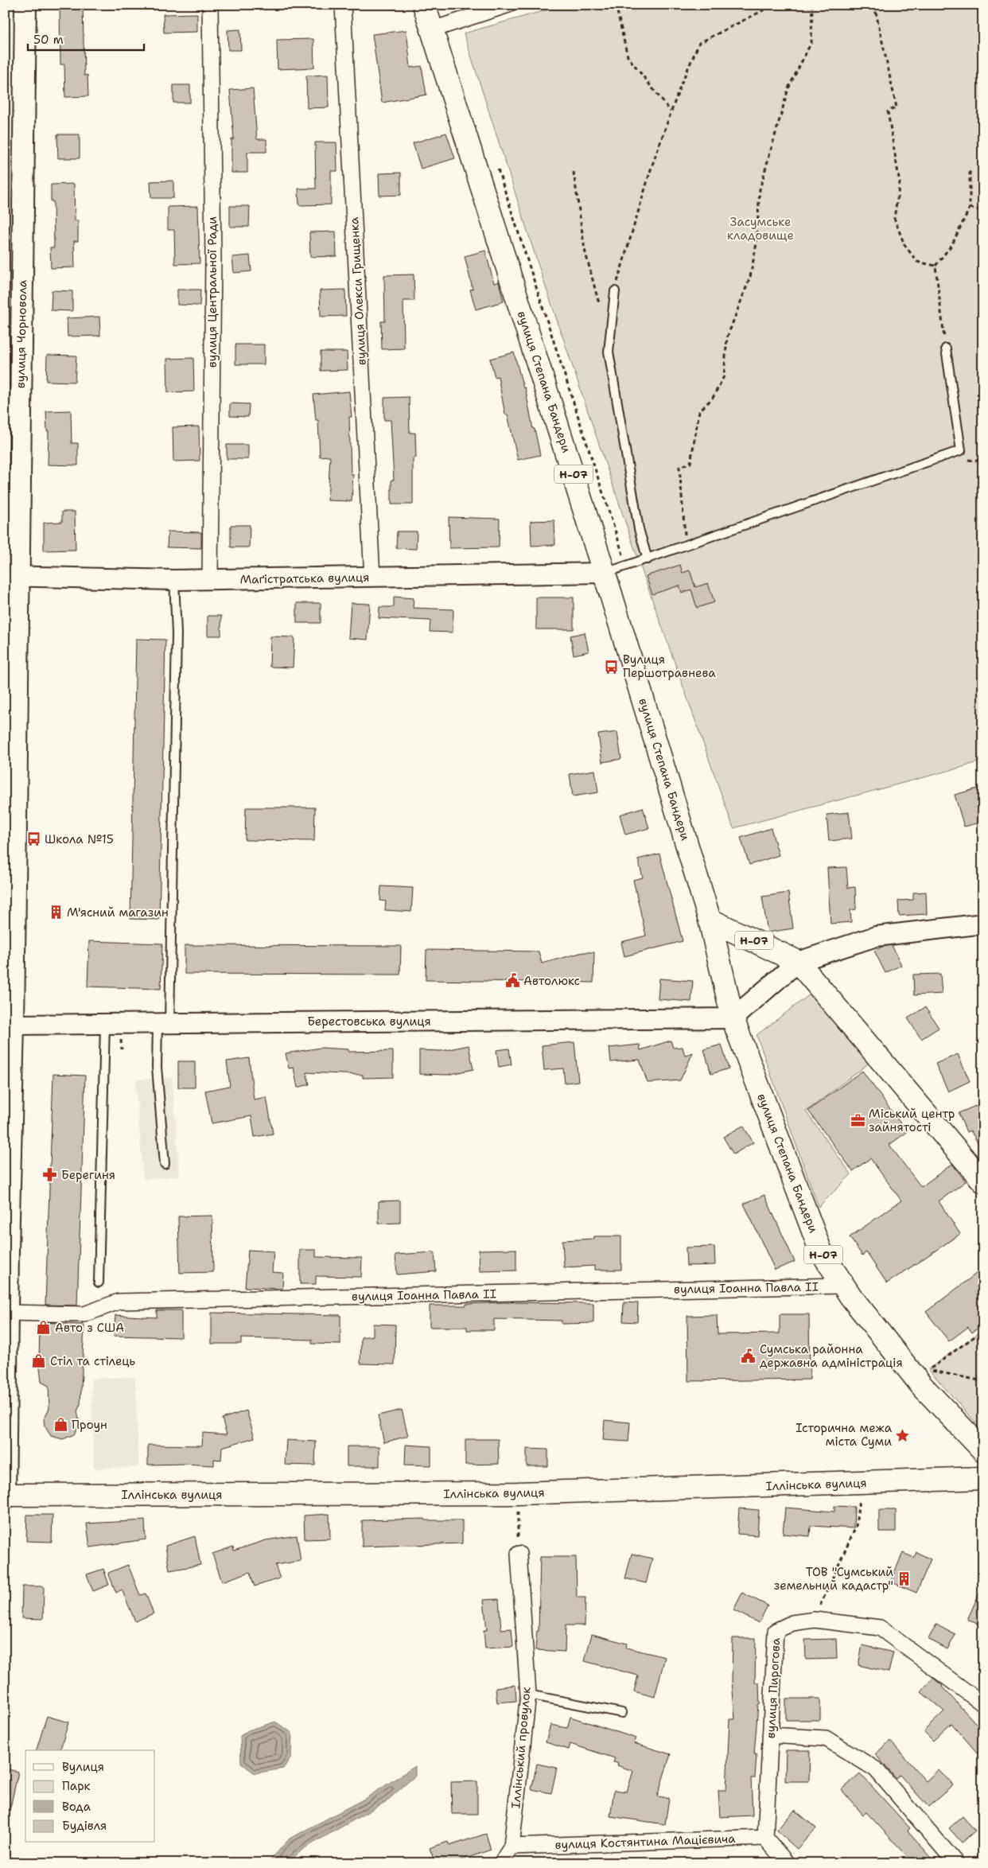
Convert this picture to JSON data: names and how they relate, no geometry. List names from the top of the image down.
{
  "streets": {
    "main road": [
      "вулиця Чорновола",
      "вулиця Степана Бандери",
      "Н-07",
      "Іллінська вулиця"
    ],
    "street": [
      "вулиця Олекси Грищенка",
      "вулиця Центральної Ради",
      "Маґістратська вулиця",
      "Берестовська вулиця",
      "вулиця Іоанна Павла II",
      "вулиця Пирогова",
      "Іллінський провулок",
      "вулиця Костянтина Мацієвича"
    ]
  },
  "crossings": [
    ["вулиця Олекси Грищенка", "Маґістратська вулиця"],
    ["вулиця Центральної Ради", "Маґістратська вулиця"],
    ["вулиця Чорновола", "Маґістратська вулиця"],
    ["вулиця Чорновола", "Берестовська вулиця"],
    ["вулиця Чорновола", "вулиця Іоанна Павла II"],
    ["вулиця Чорновола", "Іллінська вулиця"],
    ["вулиця Степана Бандери", "Н-07"],
    ["вулиця Степана Бандери", "Маґістратська вулиця"],
    ["вулиця Степана Бандери", "Берестовська вулиця"],
    ["вулиця Степана Бандери", "вулиця Іоанна Павла II"],
    ["вулиця Пирогова", "вулиця Костянтина Мацієвича"],
    ["Іллінський провулок", "вулиця Костянтина Мацієвича"]
  ],
  "parks": ["Засумське кладовище"],
  "places": {
    "bus stop": ["Вулиця Першотравнева", "Школа №15"],
    "building": ["М'ясний магазин", "ТОВ \"Сумський земельний кадастр\""],
    "public building": ["Автолюкс", "Сумська районна державна адміністрація"],
    "office": ["Міський центр зайнятості"],
    "pharmacy": ["Берегиня"],
    "shop": ["Авто з США", "Стіл та стілець", "Проун"],
    "place": ["Історична межа міста Суми"]
  },
  "legend": [
    "Вулиця",
    "Парк",
    "Вода",
    "Будівля"
  ],
  "scale_bar": "50 m"
}
